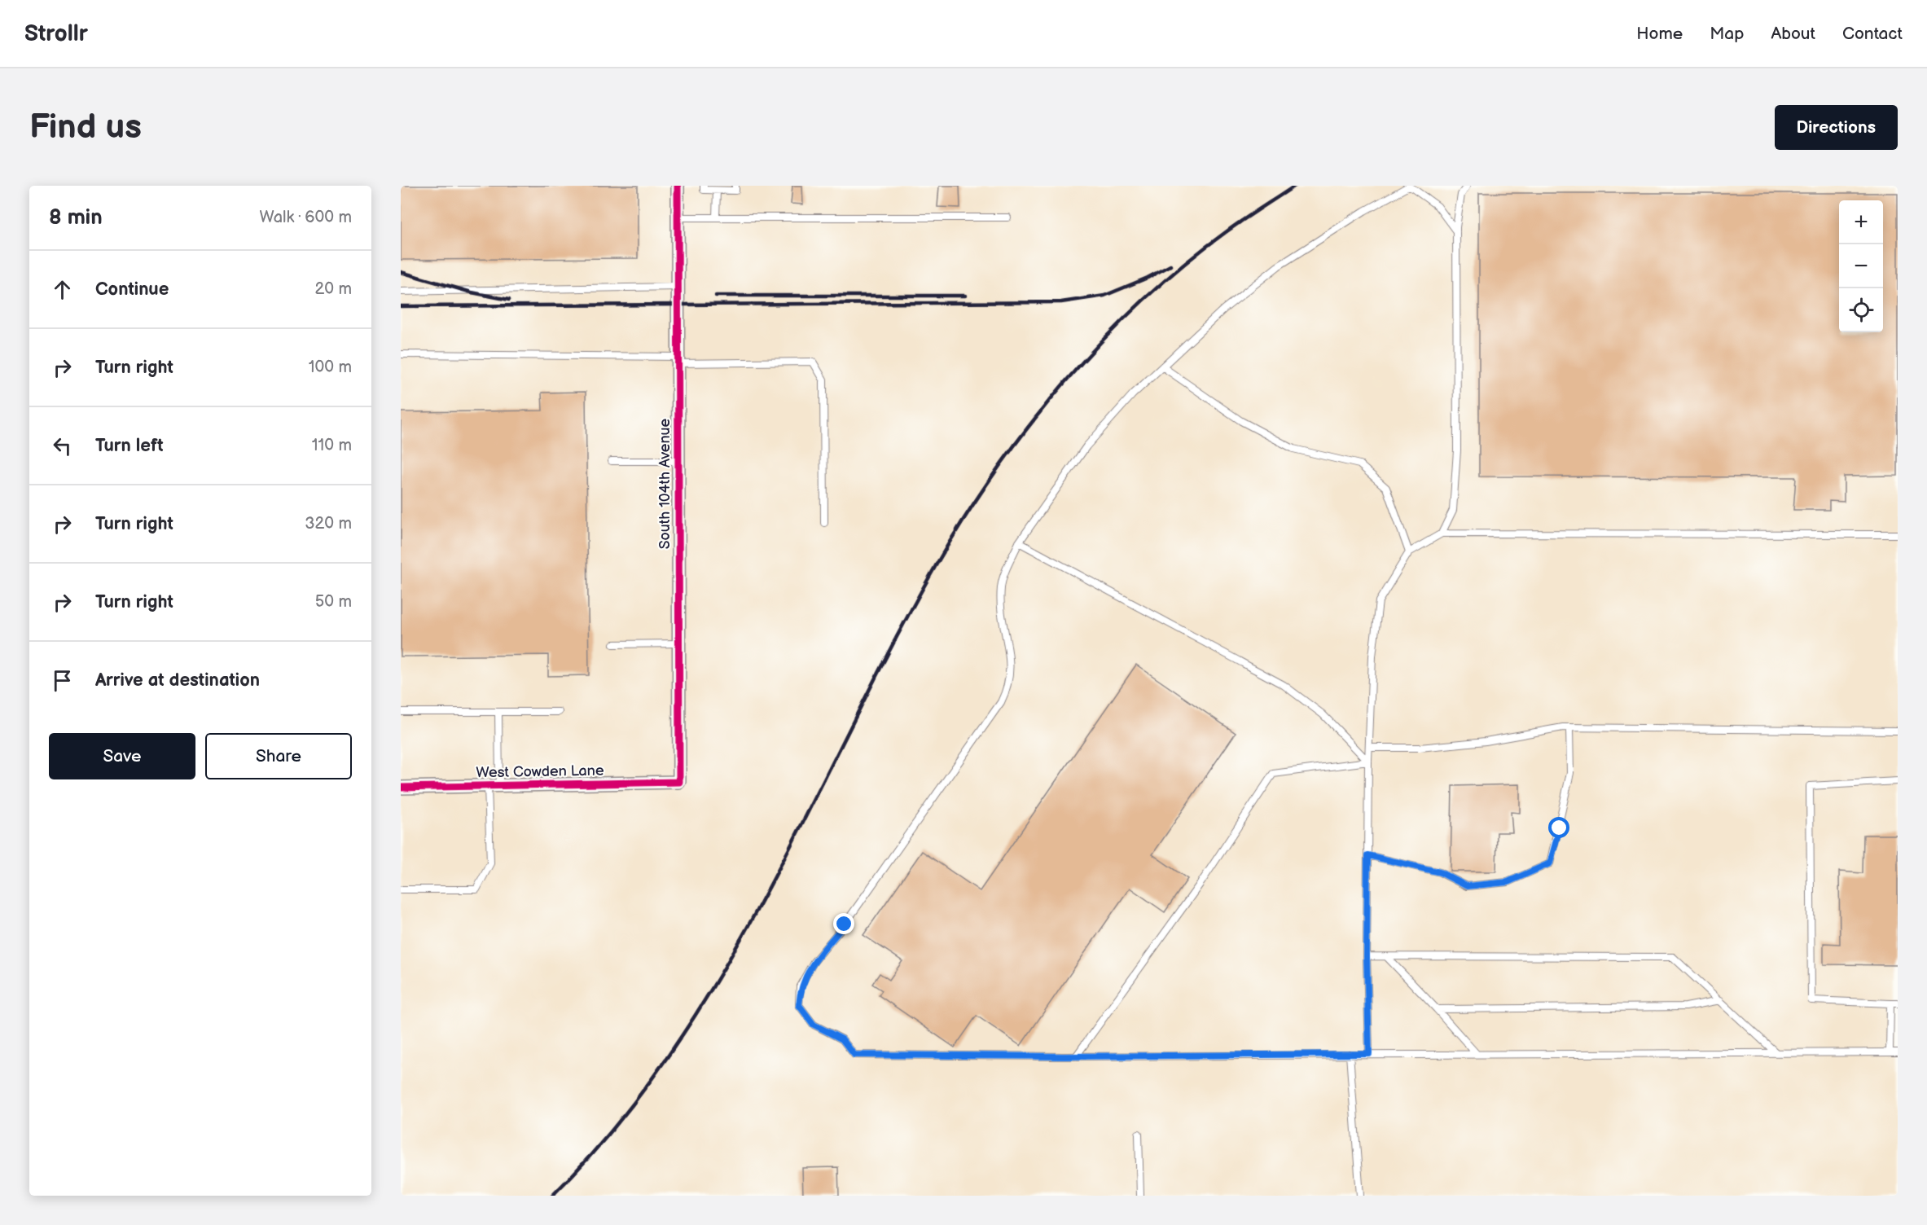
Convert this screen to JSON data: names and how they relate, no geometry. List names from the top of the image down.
{
  "streets": {
    "street": ["South 104th Avenue", "West Cowden Lane"]
  },
  "crossings": [
    ["South 104th Avenue", "West Cowden Lane"]
  ],
  "page": {
    "header": "Strollr",
    "nav": [
      "Home",
      "Map",
      "About",
      "Contact"
    ],
    "buttons": [
      "Directions",
      ["Save", "Share"]
    ],
    "title": "Find us",
    "heading": ["8 min", "Walk · 600 m"],
    "map_buttons": ["+", "−"],
    "list": [
      ["Continue", "20 m"],
      ["Turn right", "100 m"],
      ["Turn left", "110 m"],
      ["Turn right", "320 m"],
      ["Turn right", "50 m"],
      "Arrive at destination"
    ]
  }
}
